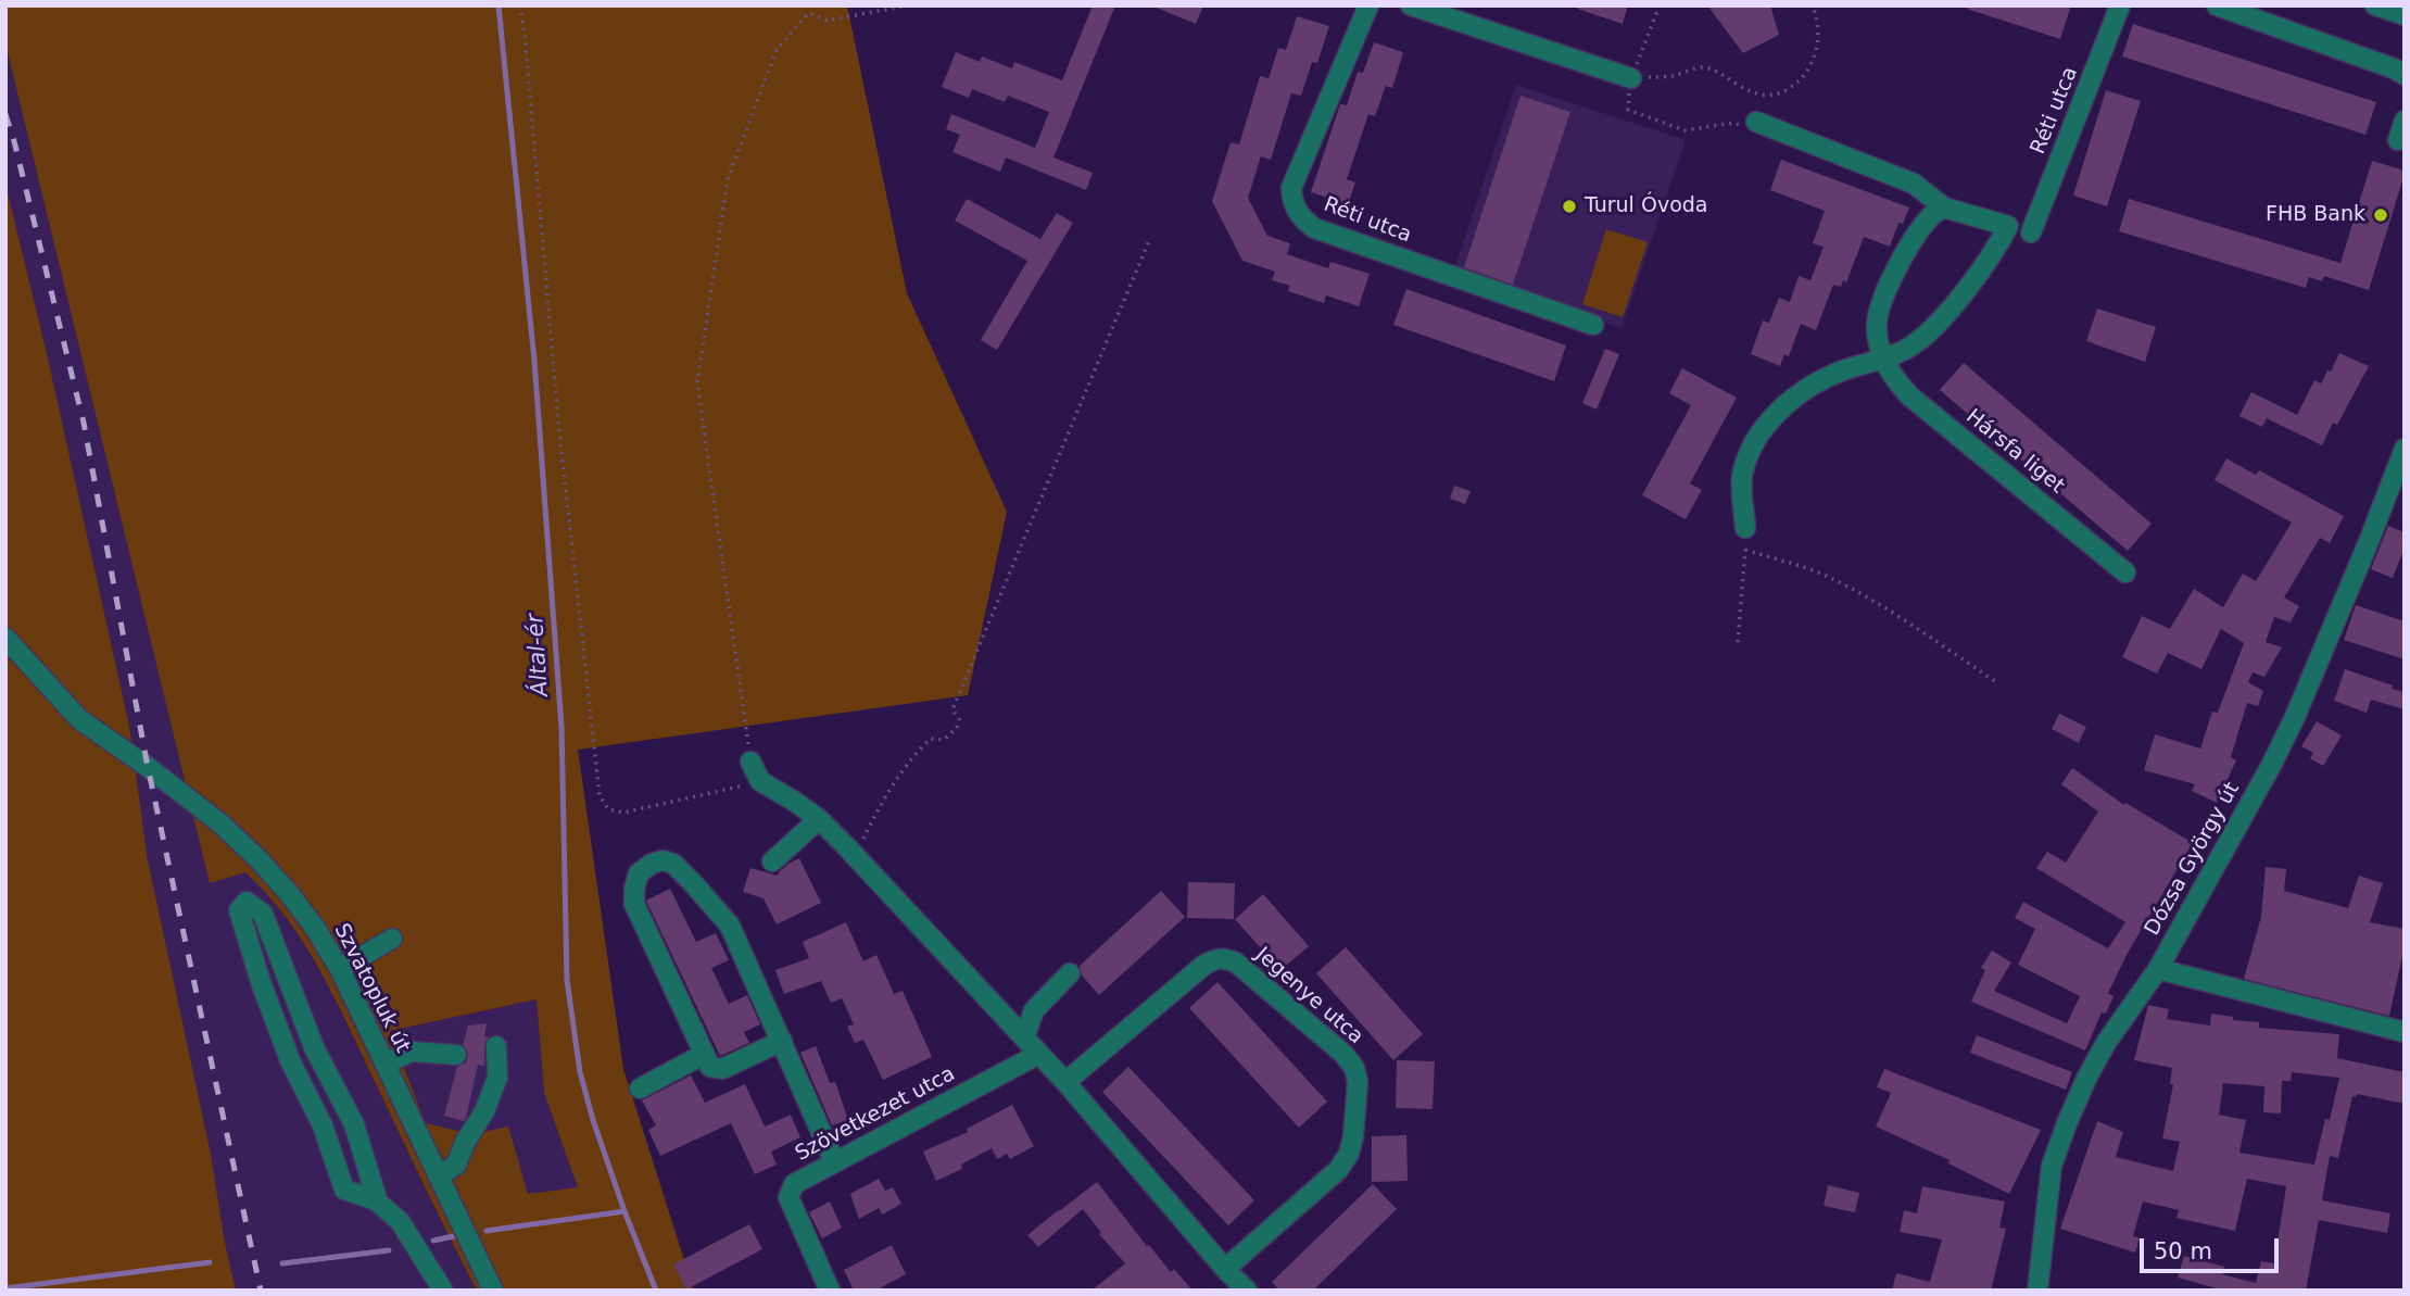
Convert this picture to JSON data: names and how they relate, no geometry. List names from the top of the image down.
{
  "streets": {
    "street": [
      "Réti utca",
      "Hársfa liget",
      "Dózsa György út",
      "Szvatopluk út",
      "Jegenye utca",
      "Szövetkezet utca"
    ]
  },
  "water": ["Által-ér"],
  "places": ["Turul Óvoda", "FHB Bank"],
  "scale_bar": "50 m"
}
